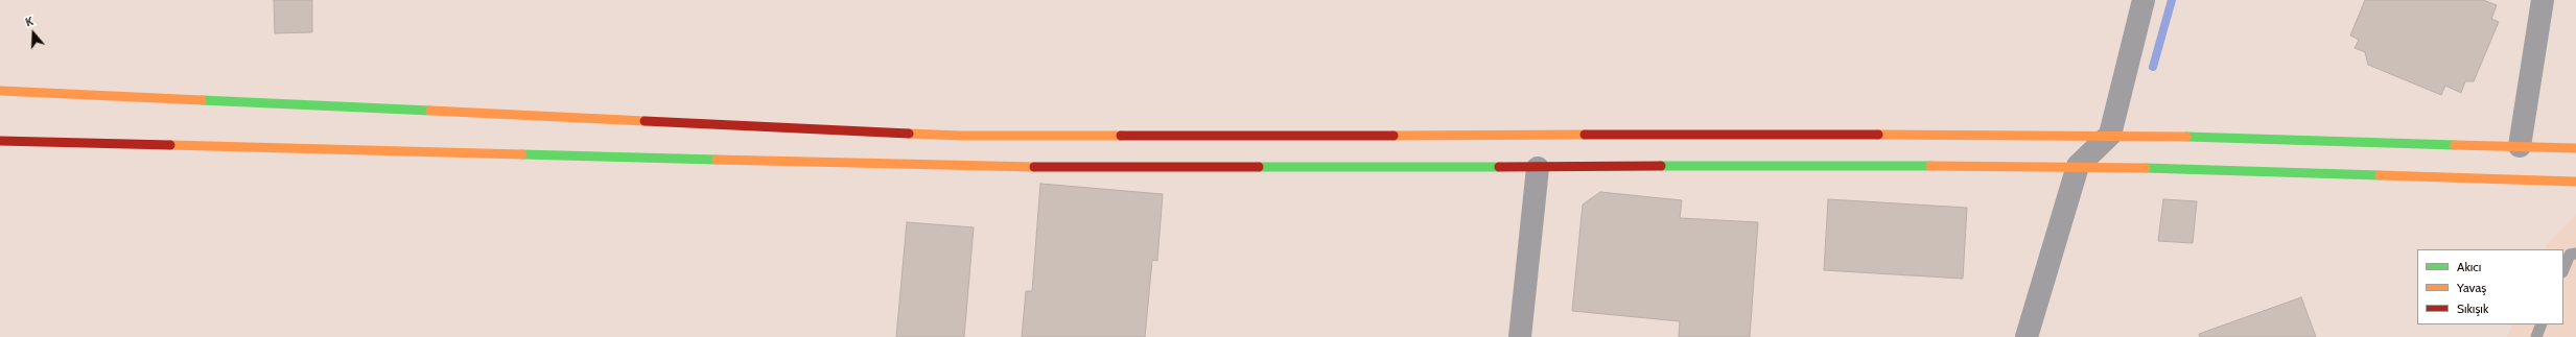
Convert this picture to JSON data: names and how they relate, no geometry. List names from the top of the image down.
{
  "legend": ["Akıcı", "Yavaş", "Sıkışık"],
  "north": "top"
}
